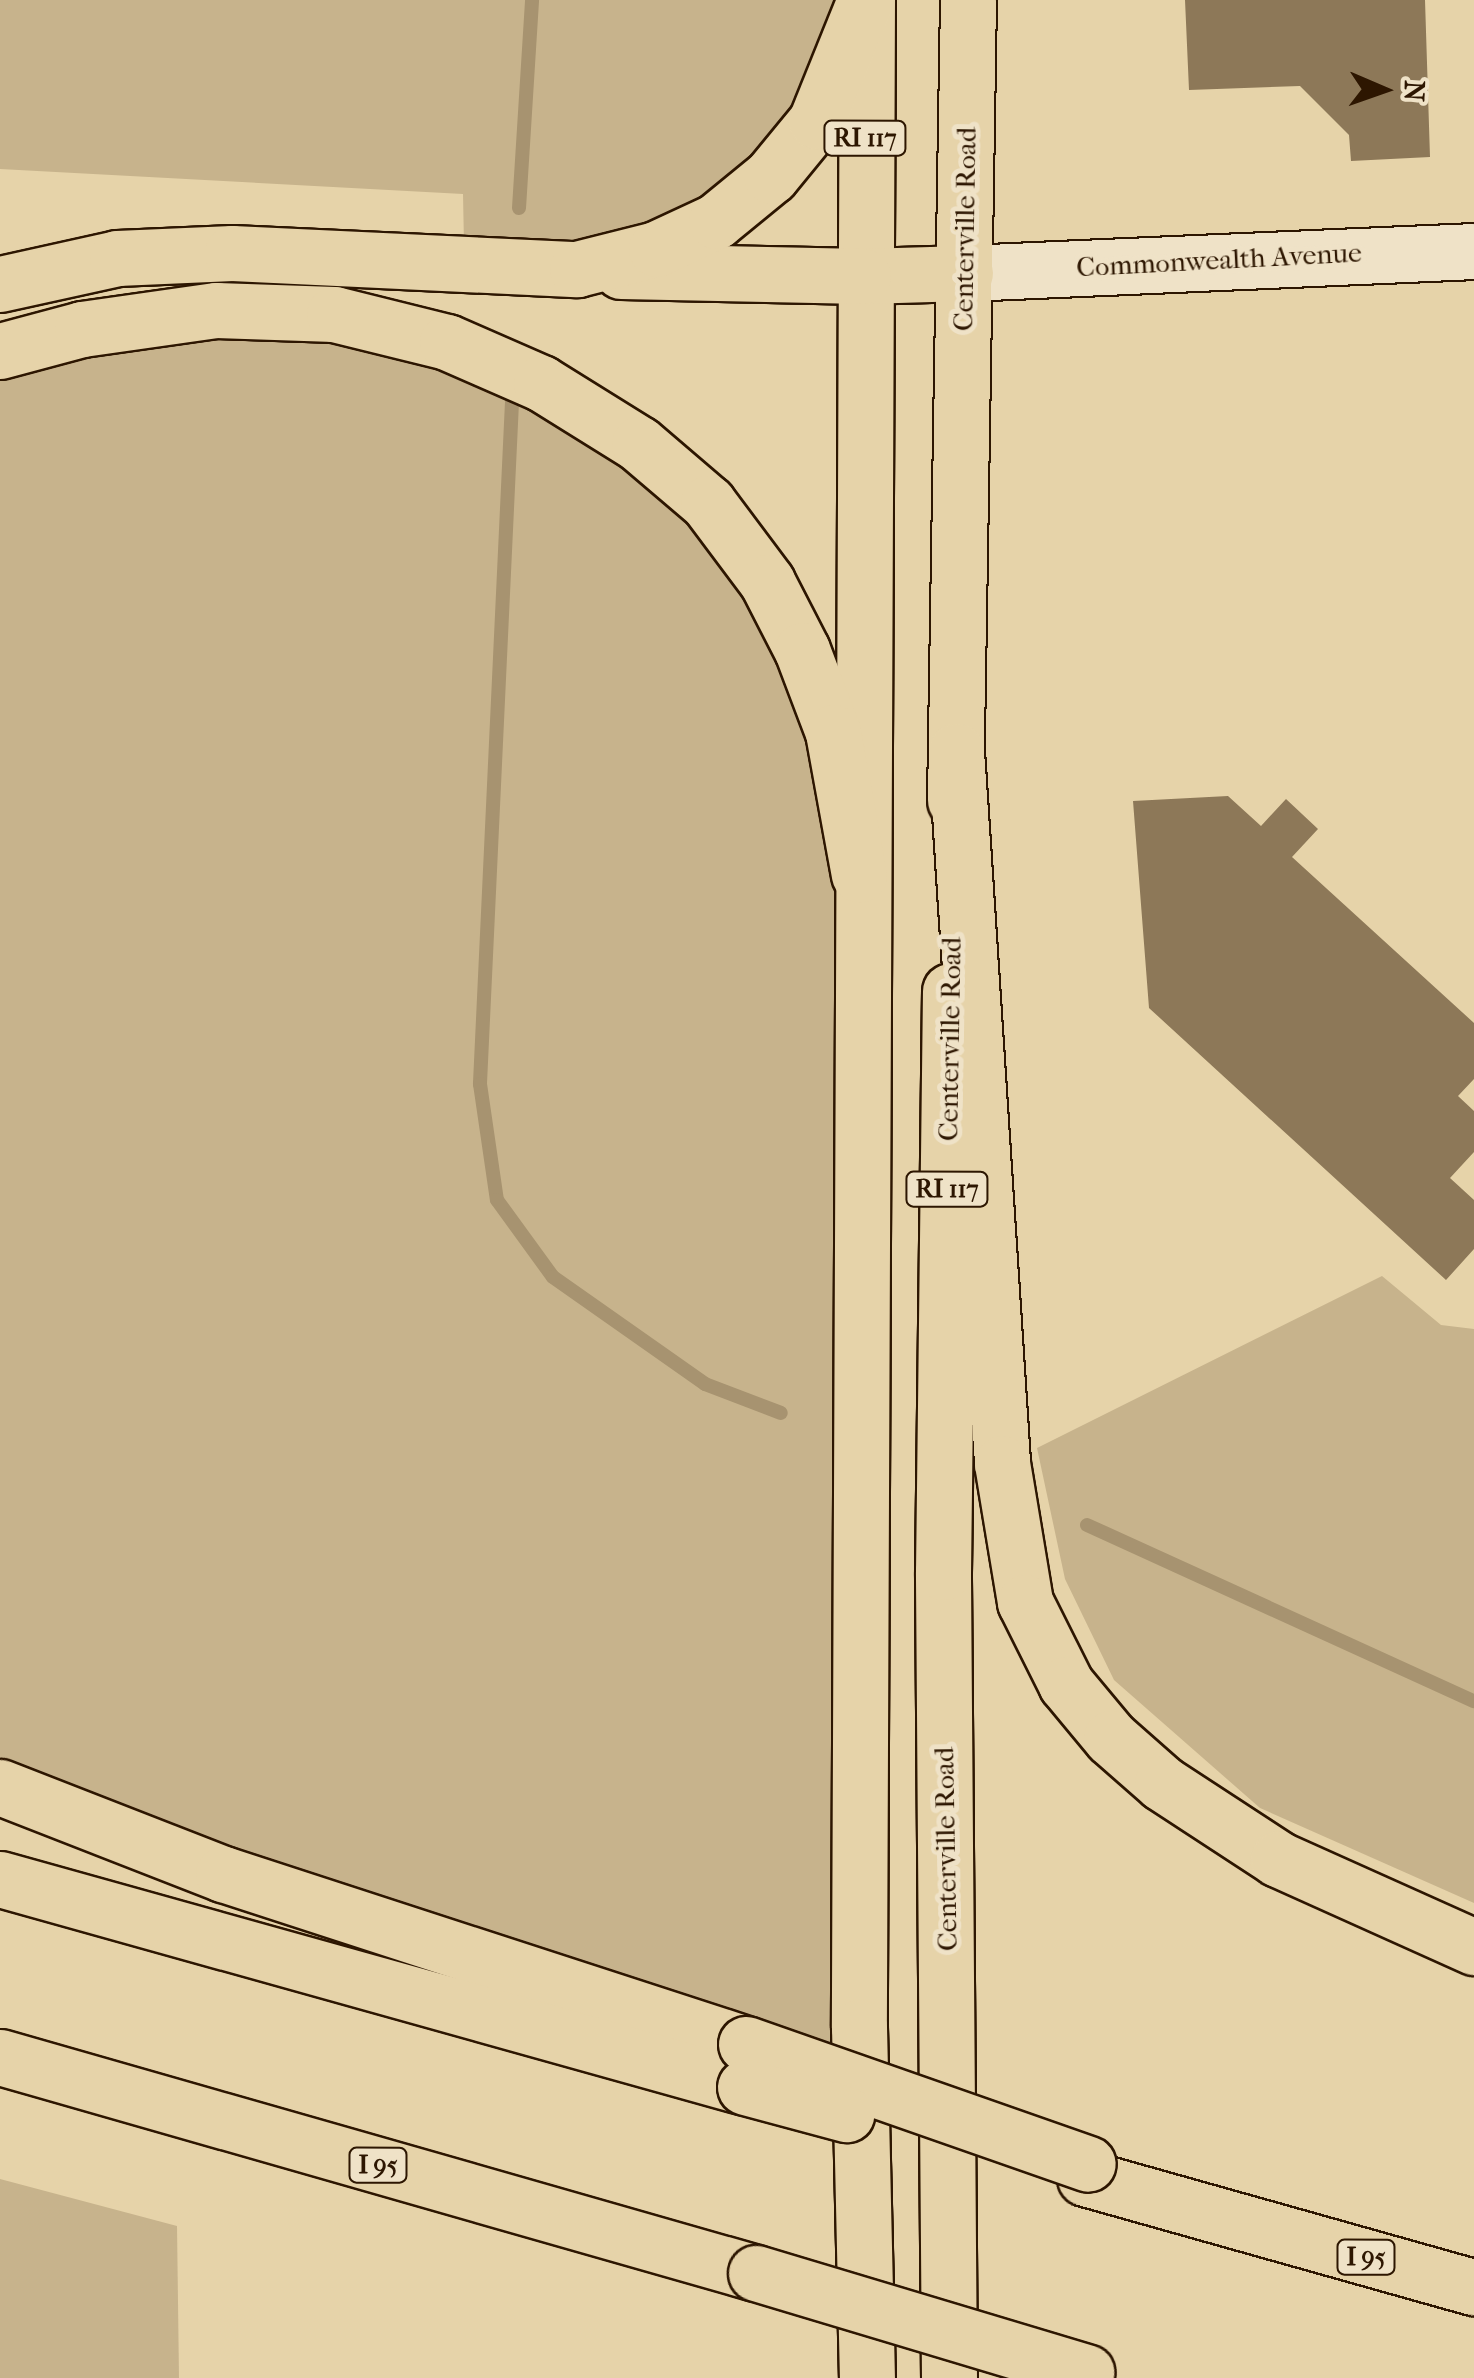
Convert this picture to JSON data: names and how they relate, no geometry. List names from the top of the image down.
{
  "streets": {
    "main road": ["RI 117", "Centerville Road", "I 95"],
    "street": ["Commonwealth Avenue"]
  },
  "crossings": [
    ["Centerville Road", "Commonwealth Avenue"]
  ],
  "north": "right"
}
